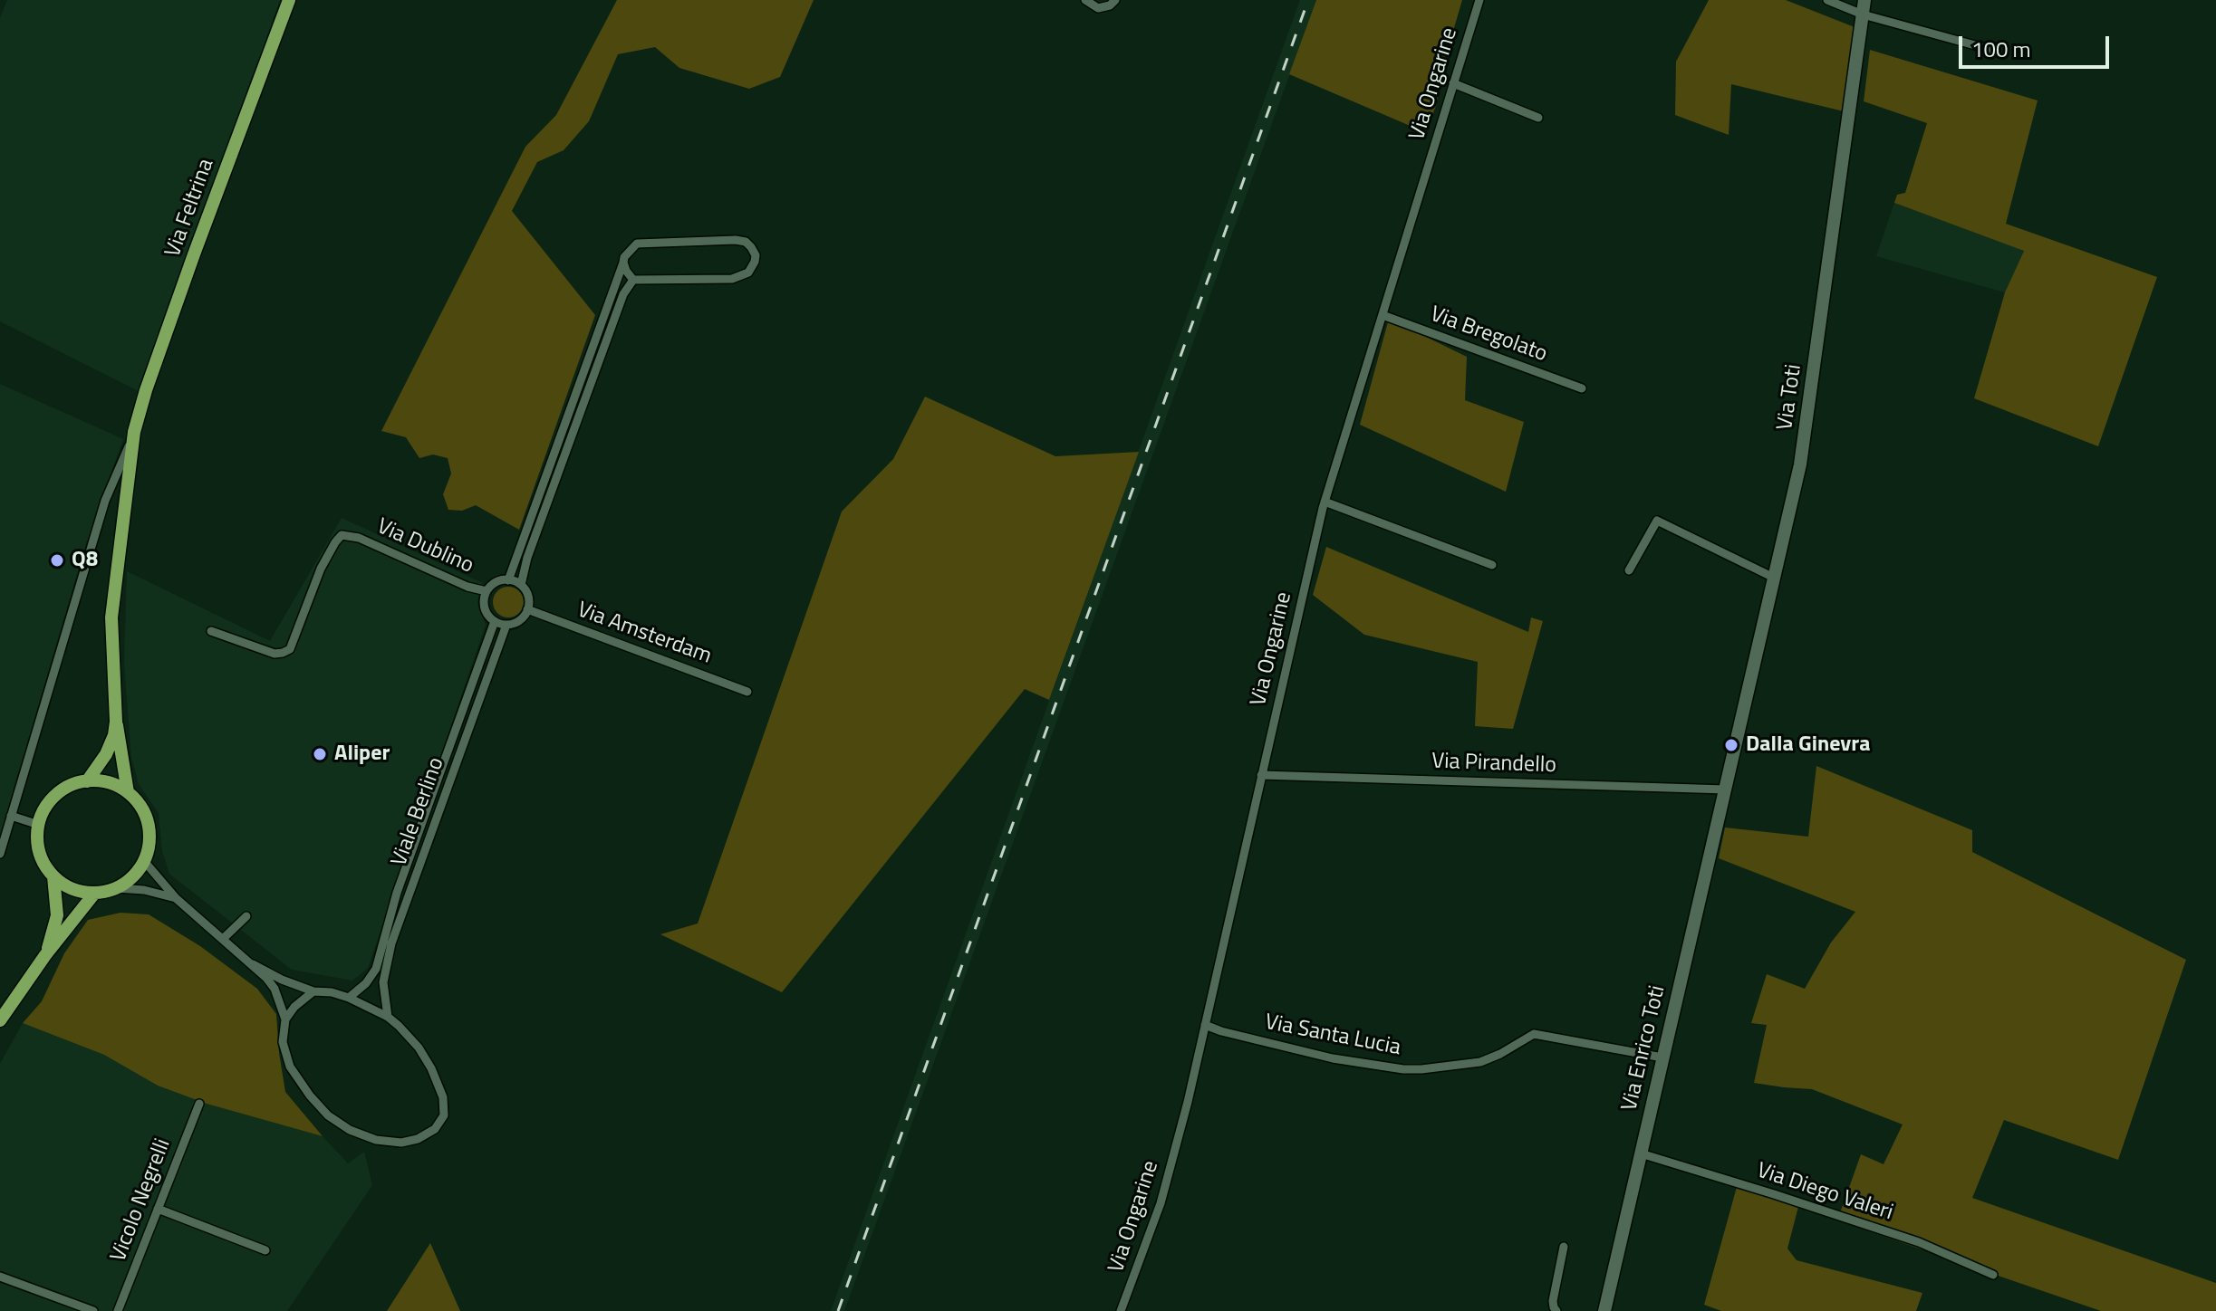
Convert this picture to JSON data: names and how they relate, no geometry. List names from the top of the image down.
{
  "streets": {
    "main road": ["Via Feltrina", "Via Toti", "Via Enrico Toti"],
    "street": [
      "Via Ongarine",
      "Via Bregolato",
      "Via Dublino",
      "Via Amsterdam",
      "Via Pirandello",
      "Viale Berlino",
      "Via Santa Lucia",
      "Via Diego Valeri",
      "Vicolo Negrelli"
    ]
  },
  "crossings": [
    ["Via Ongarine", "Via Bregolato"],
    ["Via Ongarine", "Via Pirandello"],
    ["Via Ongarine", "Via Santa Lucia"],
    ["Via Toti", "Via Pirandello"],
    ["Via Toti", "Via Enrico Toti"],
    ["Via Dublino", "Via Amsterdam"],
    ["Via Dublino", "Viale Berlino"],
    ["Via Amsterdam", "Viale Berlino"],
    ["Via Pirandello", "Via Enrico Toti"],
    ["Via Santa Lucia", "Via Enrico Toti"],
    ["Via Enrico Toti", "Via Diego Valeri"]
  ],
  "places": ["Q8", "Dalla Ginevra", "Aliper"],
  "scale_bar": "100 m"
}
